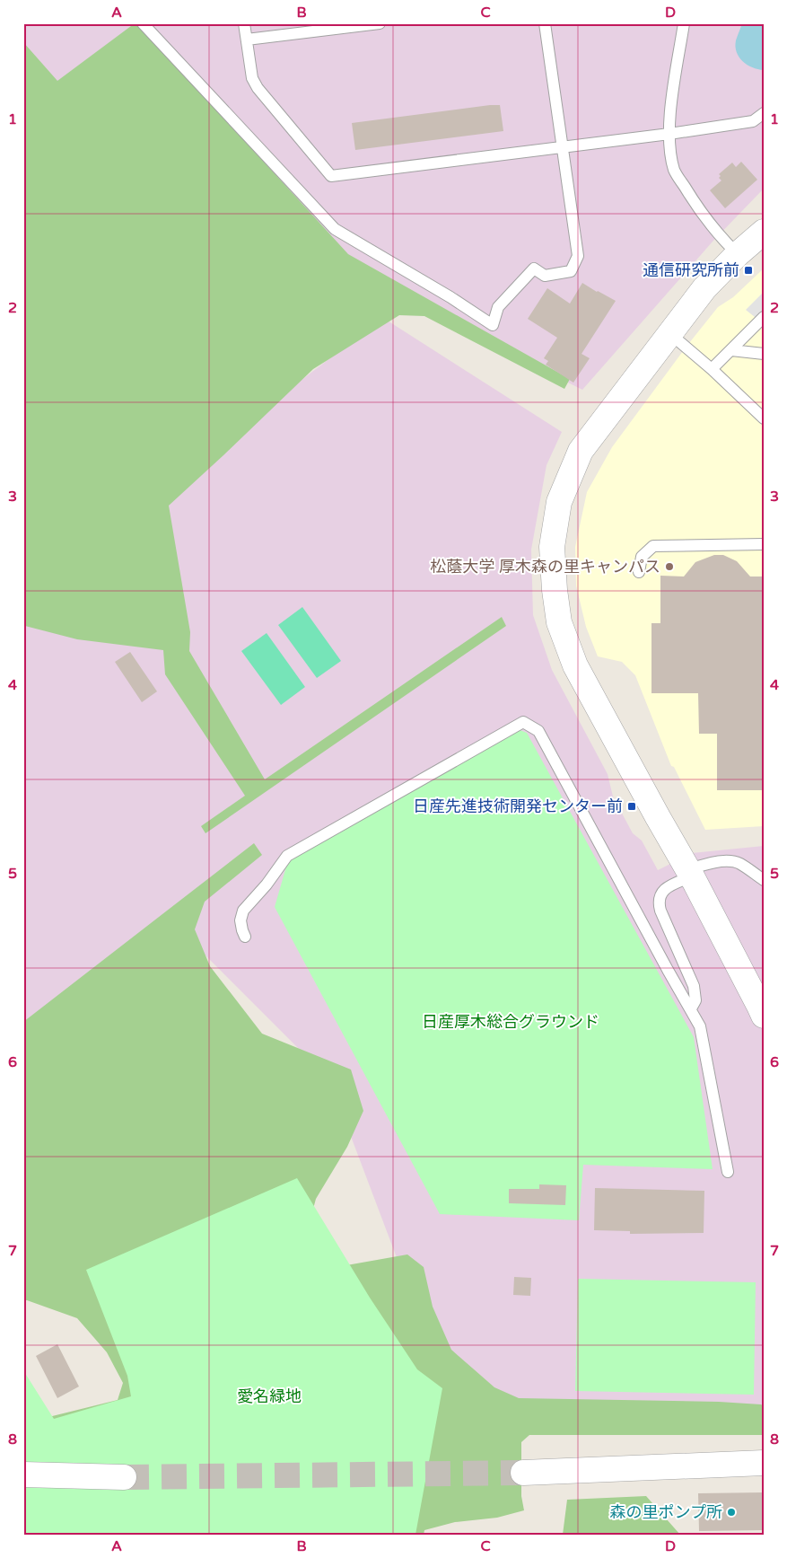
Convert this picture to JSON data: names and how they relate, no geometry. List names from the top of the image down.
{
  "parks": ["日産厚木総合グラウンド", "愛名緑地"],
  "places": {
    "transit": ["通信研究所前", "日産先進技術開発センター前"],
    "other": ["松蔭大学 厚木森の里キャンパス", "森の里ポンプ所"]
  },
  "grid": {
    "columns": [
      "A",
      "B",
      "C",
      "D"
    ],
    "rows": [
      "1",
      "2",
      "3",
      "4",
      "5",
      "6",
      "7",
      "8"
    ]
  }
}
